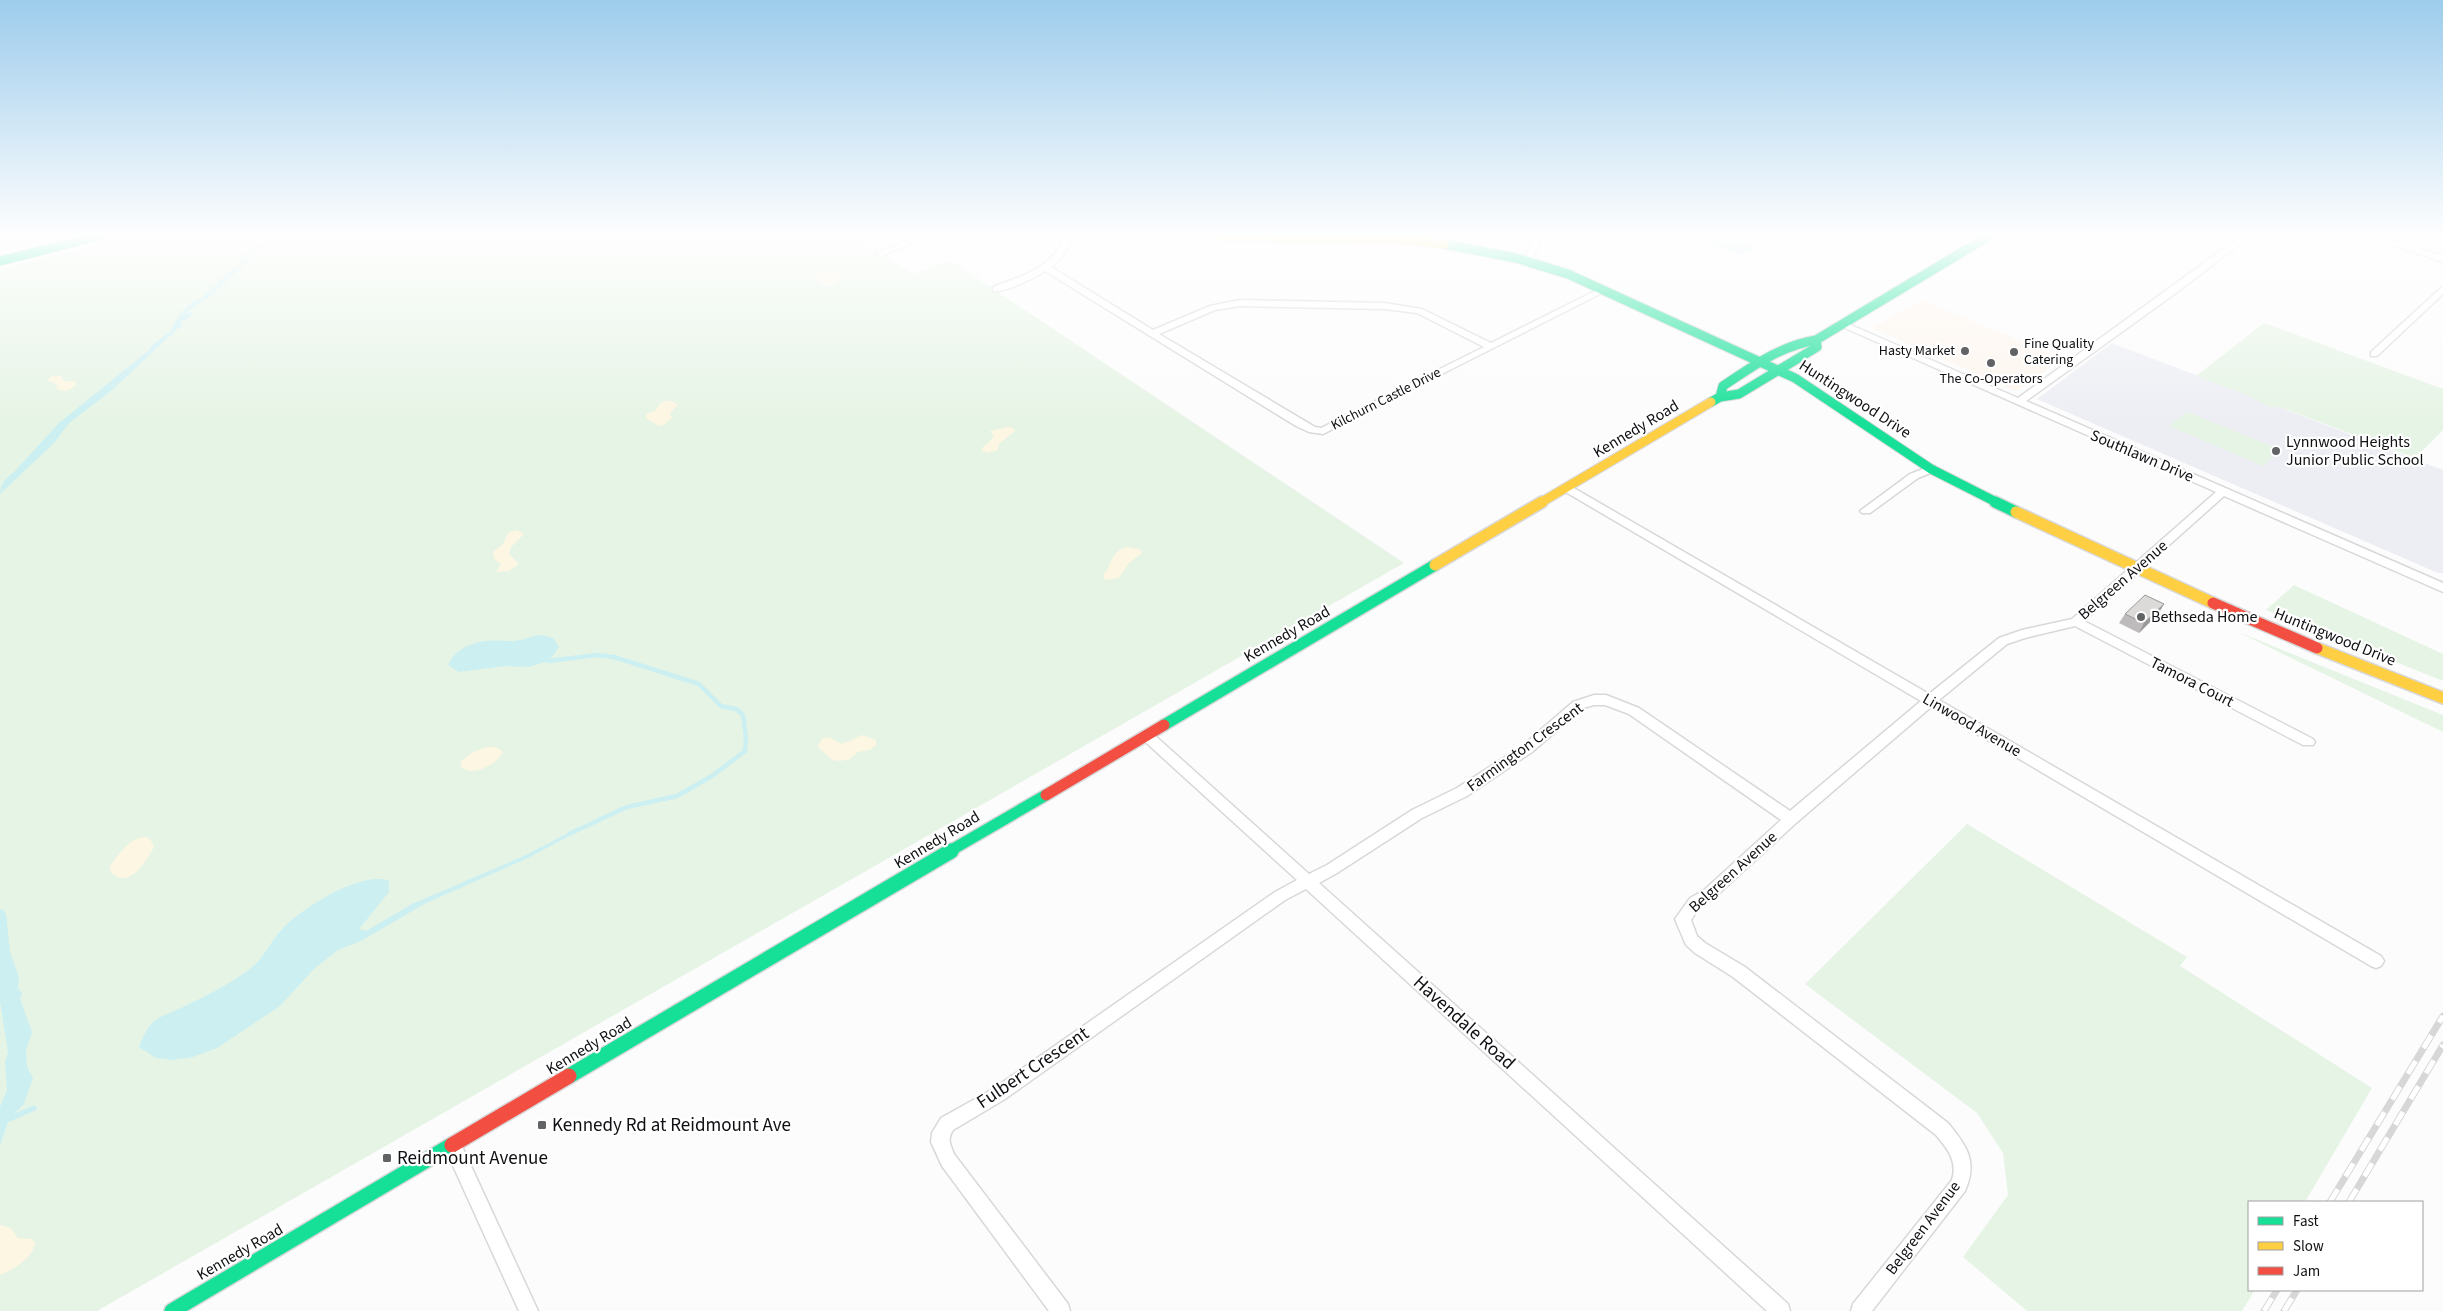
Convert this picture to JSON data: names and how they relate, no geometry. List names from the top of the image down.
{
  "streets": {
    "main road": ["Huntingwood Drive", "Kennedy Road"],
    "street": [
      "Kilchurn Castle Drive",
      "Southlawn Drive",
      "Belgreen Avenue",
      "Tamora Court",
      "Linwood Avenue",
      "Farmington Crescent",
      "Havendale Road",
      "Fulbert Crescent"
    ]
  },
  "crossings": [
    ["Huntingwood Drive", "Kennedy Road"],
    ["Huntingwood Drive", "Belgreen Avenue"],
    ["Kennedy Road", "Southlawn Drive"],
    ["Kennedy Road", "Linwood Avenue"],
    ["Kennedy Road", "Havendale Road"],
    ["Southlawn Drive", "Belgreen Avenue"],
    ["Belgreen Avenue", "Tamora Court"],
    ["Belgreen Avenue", "Linwood Avenue"],
    ["Belgreen Avenue", "Farmington Crescent"],
    ["Farmington Crescent", "Havendale Road"],
    ["Farmington Crescent", "Fulbert Crescent"],
    ["Havendale Road", "Fulbert Crescent"]
  ],
  "places": {
    "other": [
      "Hasty Market",
      "Fine Quality Catering",
      "The Co-Operators",
      "Lynnwood Heights Junior Public School",
      "Bethseda Home"
    ],
    "transit": ["Kennedy Rd at Reidmount Ave", "Reidmount Avenue"]
  },
  "legend": ["Fast", "Slow", "Jam"]
}
